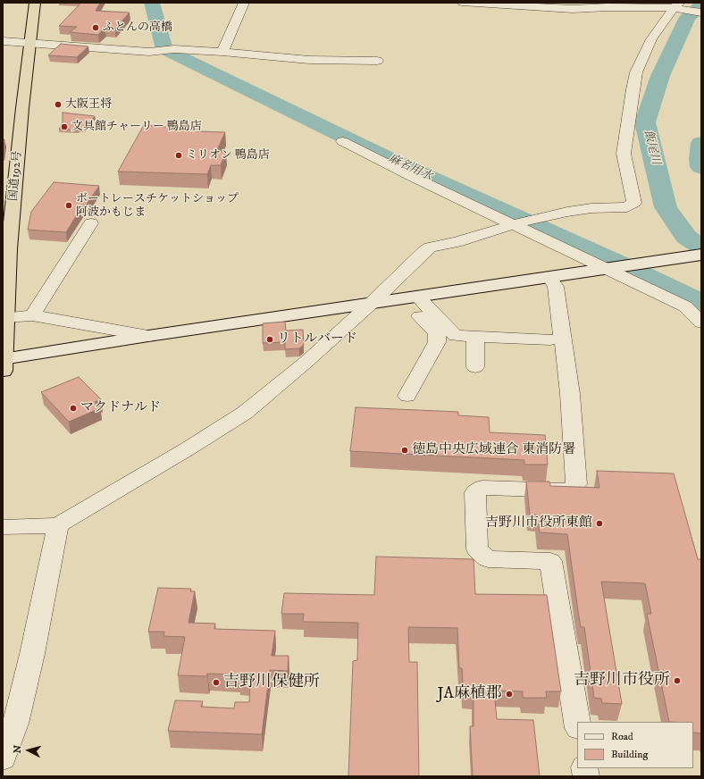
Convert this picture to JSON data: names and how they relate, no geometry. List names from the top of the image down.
{
  "streets": {
    "highway": ["国道192号"]
  },
  "water": ["飯尾川", "麻名用水"],
  "places": [
    "ふとんの高橋",
    "大阪王将",
    "文具館チャーリー 鴨島店",
    "ミリオン 鴨島店",
    "ボートレースチケットショップ 阿波かもじま",
    "リトルバード",
    "マクドナルド",
    "徳島中央広域連合 東消防署",
    "吉野川市役所東館",
    "吉野川市役所",
    "吉野川保健所",
    "JA麻植郡"
  ],
  "legend": ["Road", "Building"],
  "north": "left"
}
